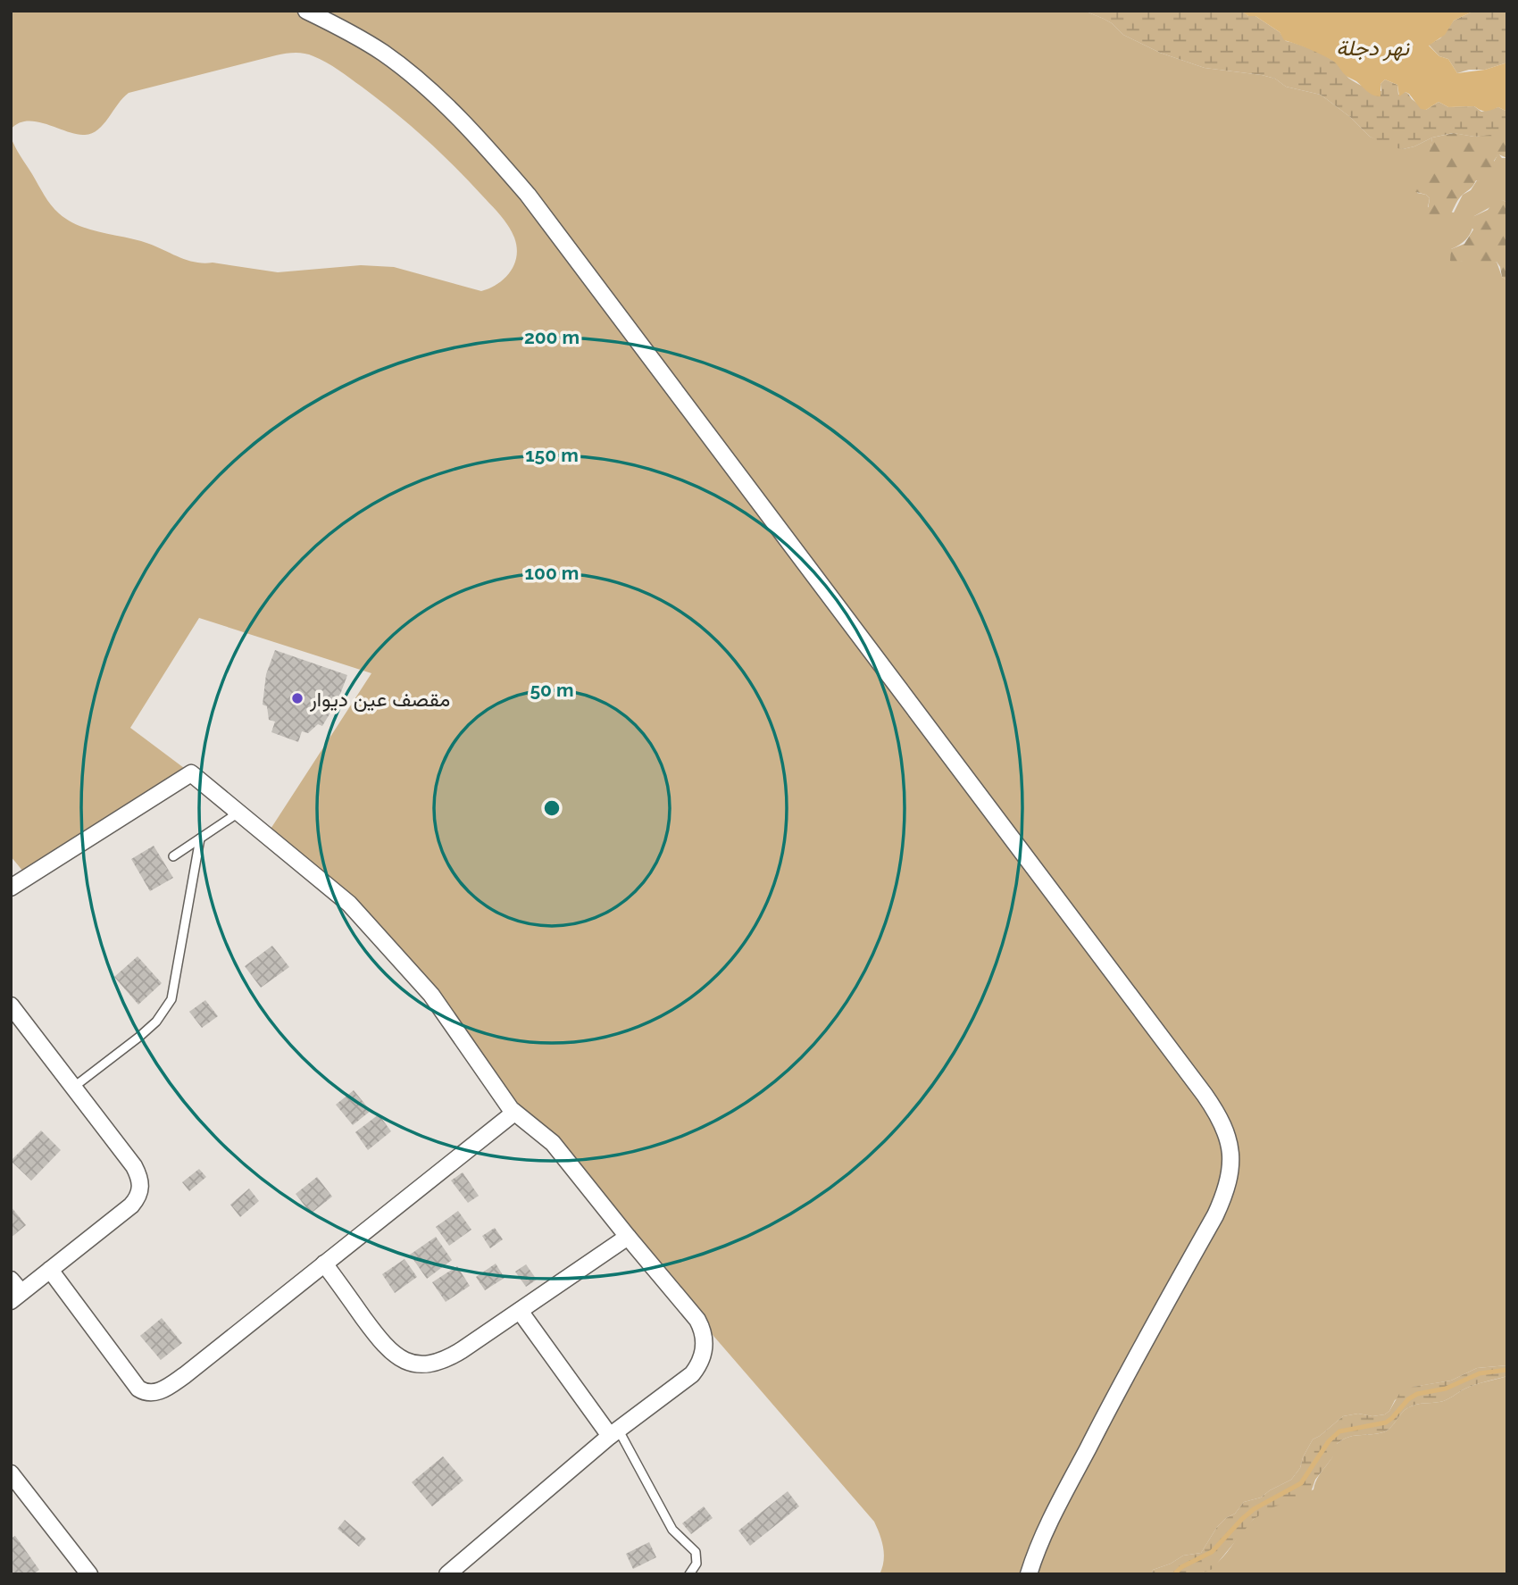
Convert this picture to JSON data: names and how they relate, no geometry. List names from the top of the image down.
{
  "water": ["نهر دجلة"],
  "places": ["مقصف عين ديوار"],
  "rings": [
    "200 m",
    "150 m",
    "100 m",
    "50 m"
  ]
}
